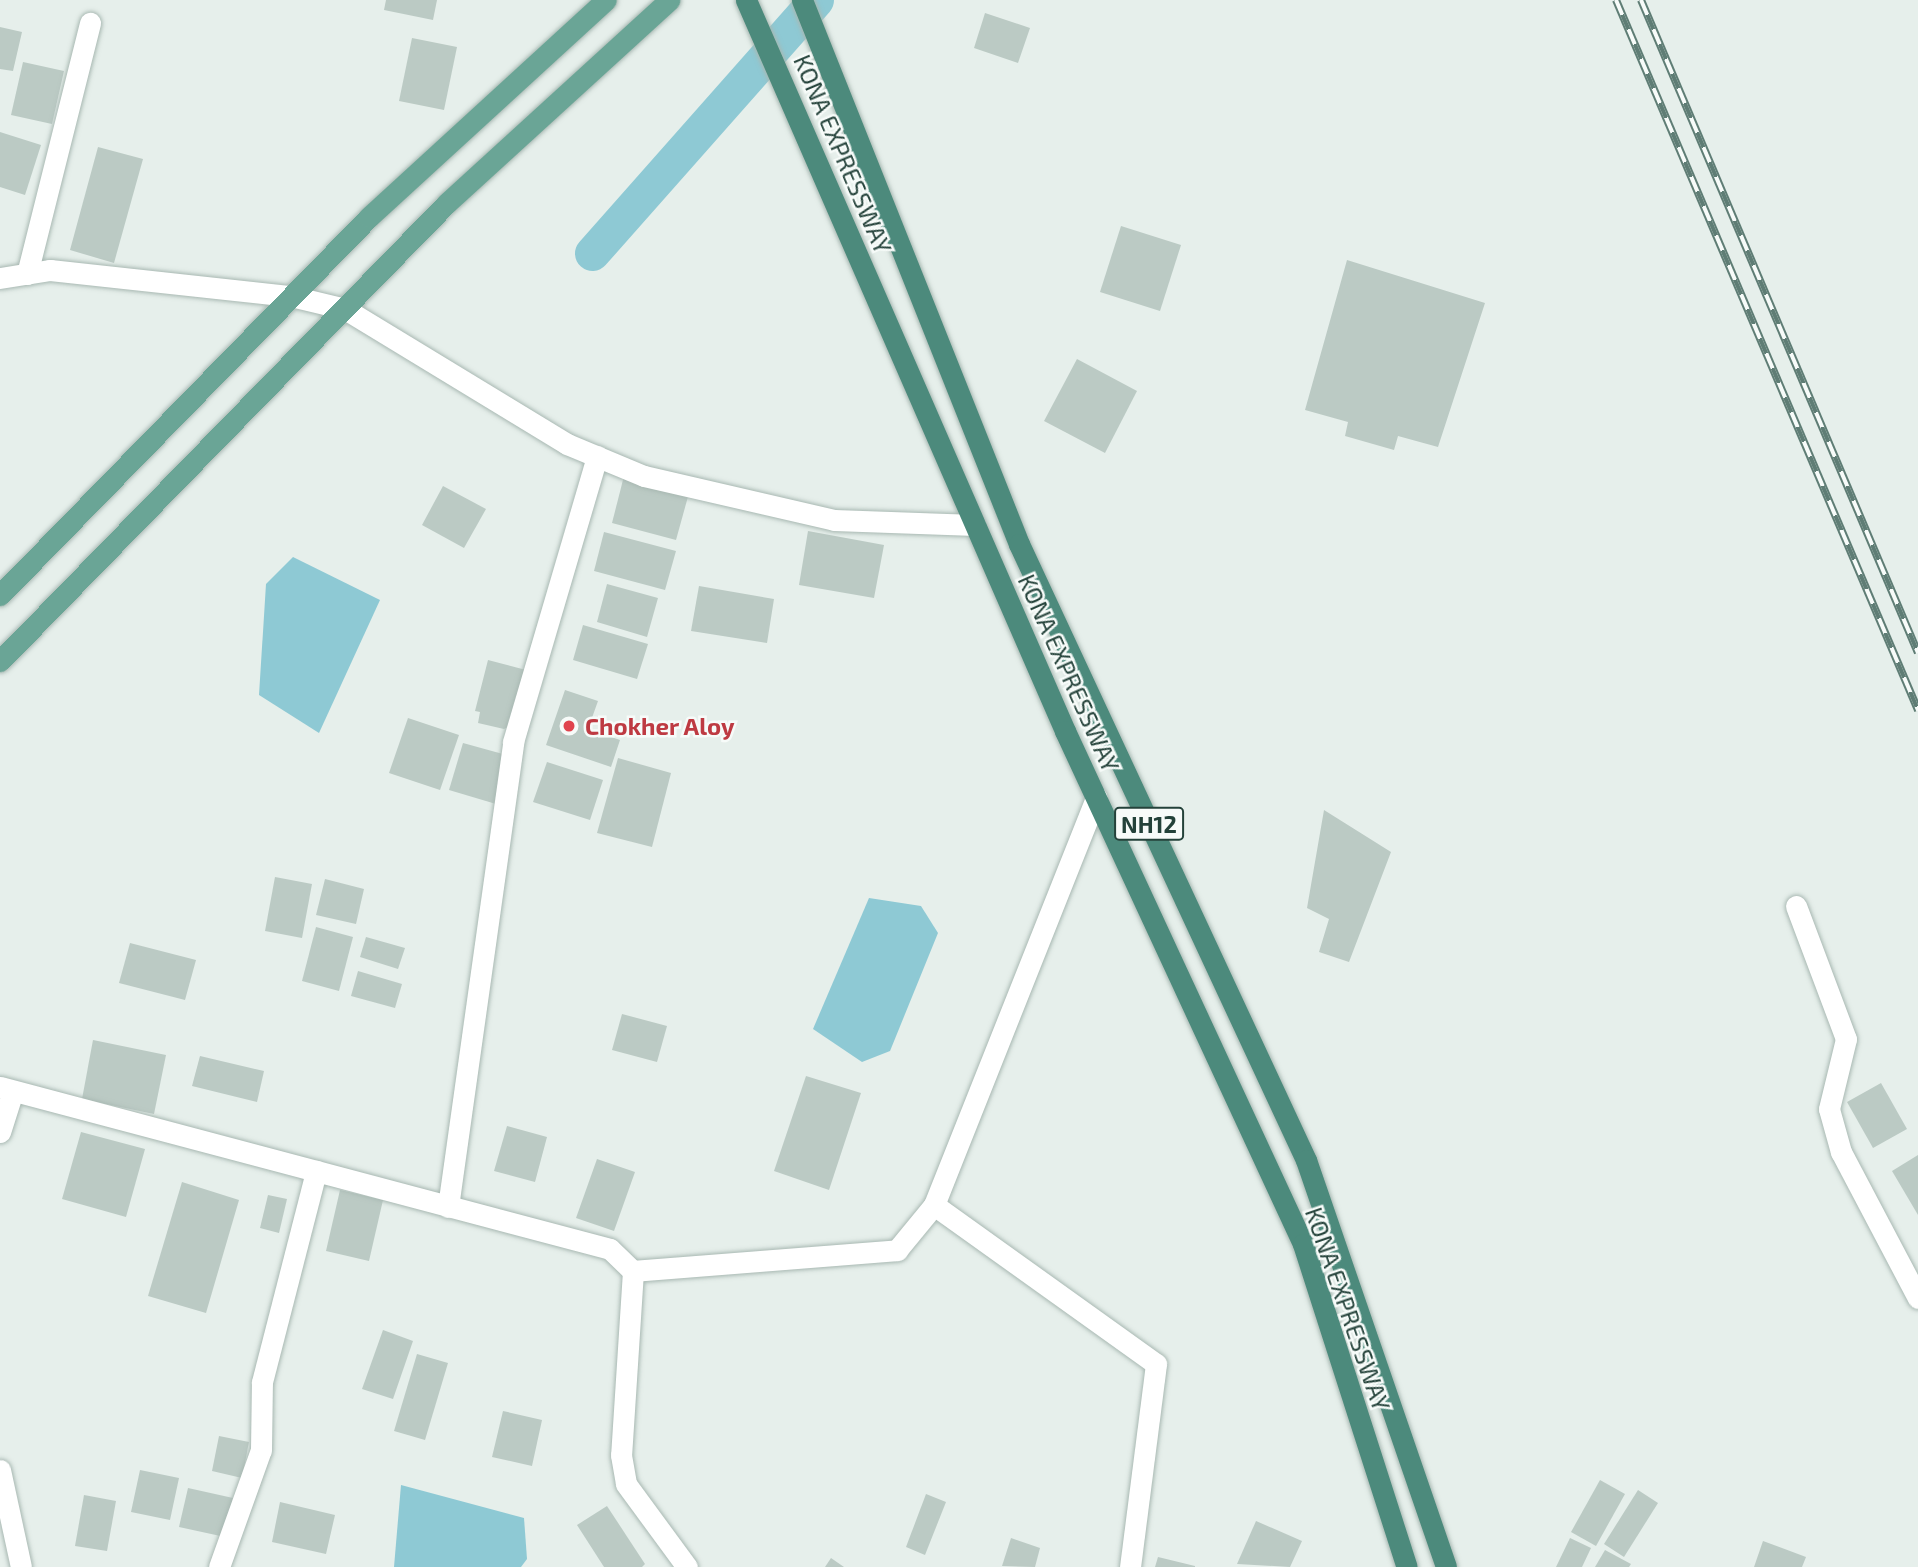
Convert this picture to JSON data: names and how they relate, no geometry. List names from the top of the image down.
{
  "streets": {
    "highway": ["KONA EXPRESSWAY", "NH12"]
  },
  "places": ["Chokher Aloy"]
}
